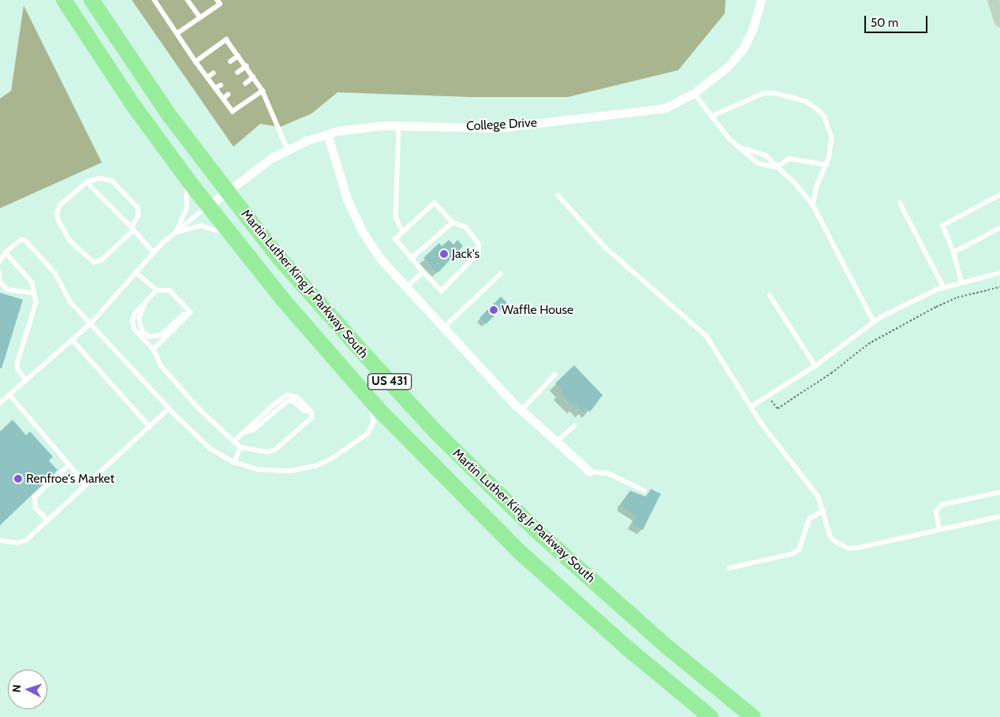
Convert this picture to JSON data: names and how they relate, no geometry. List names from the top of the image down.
{
  "streets": {
    "highway": ["Martin Luther King Jr Parkway South", "US 431"],
    "street": ["College Drive"]
  },
  "crossings": [
    ["College Drive", "Martin Luther King Jr Parkway South"]
  ],
  "places": ["Jack's", "Waffle House", "Renfroe's Market"],
  "scale_bar": "50 m",
  "north": "left"
}
